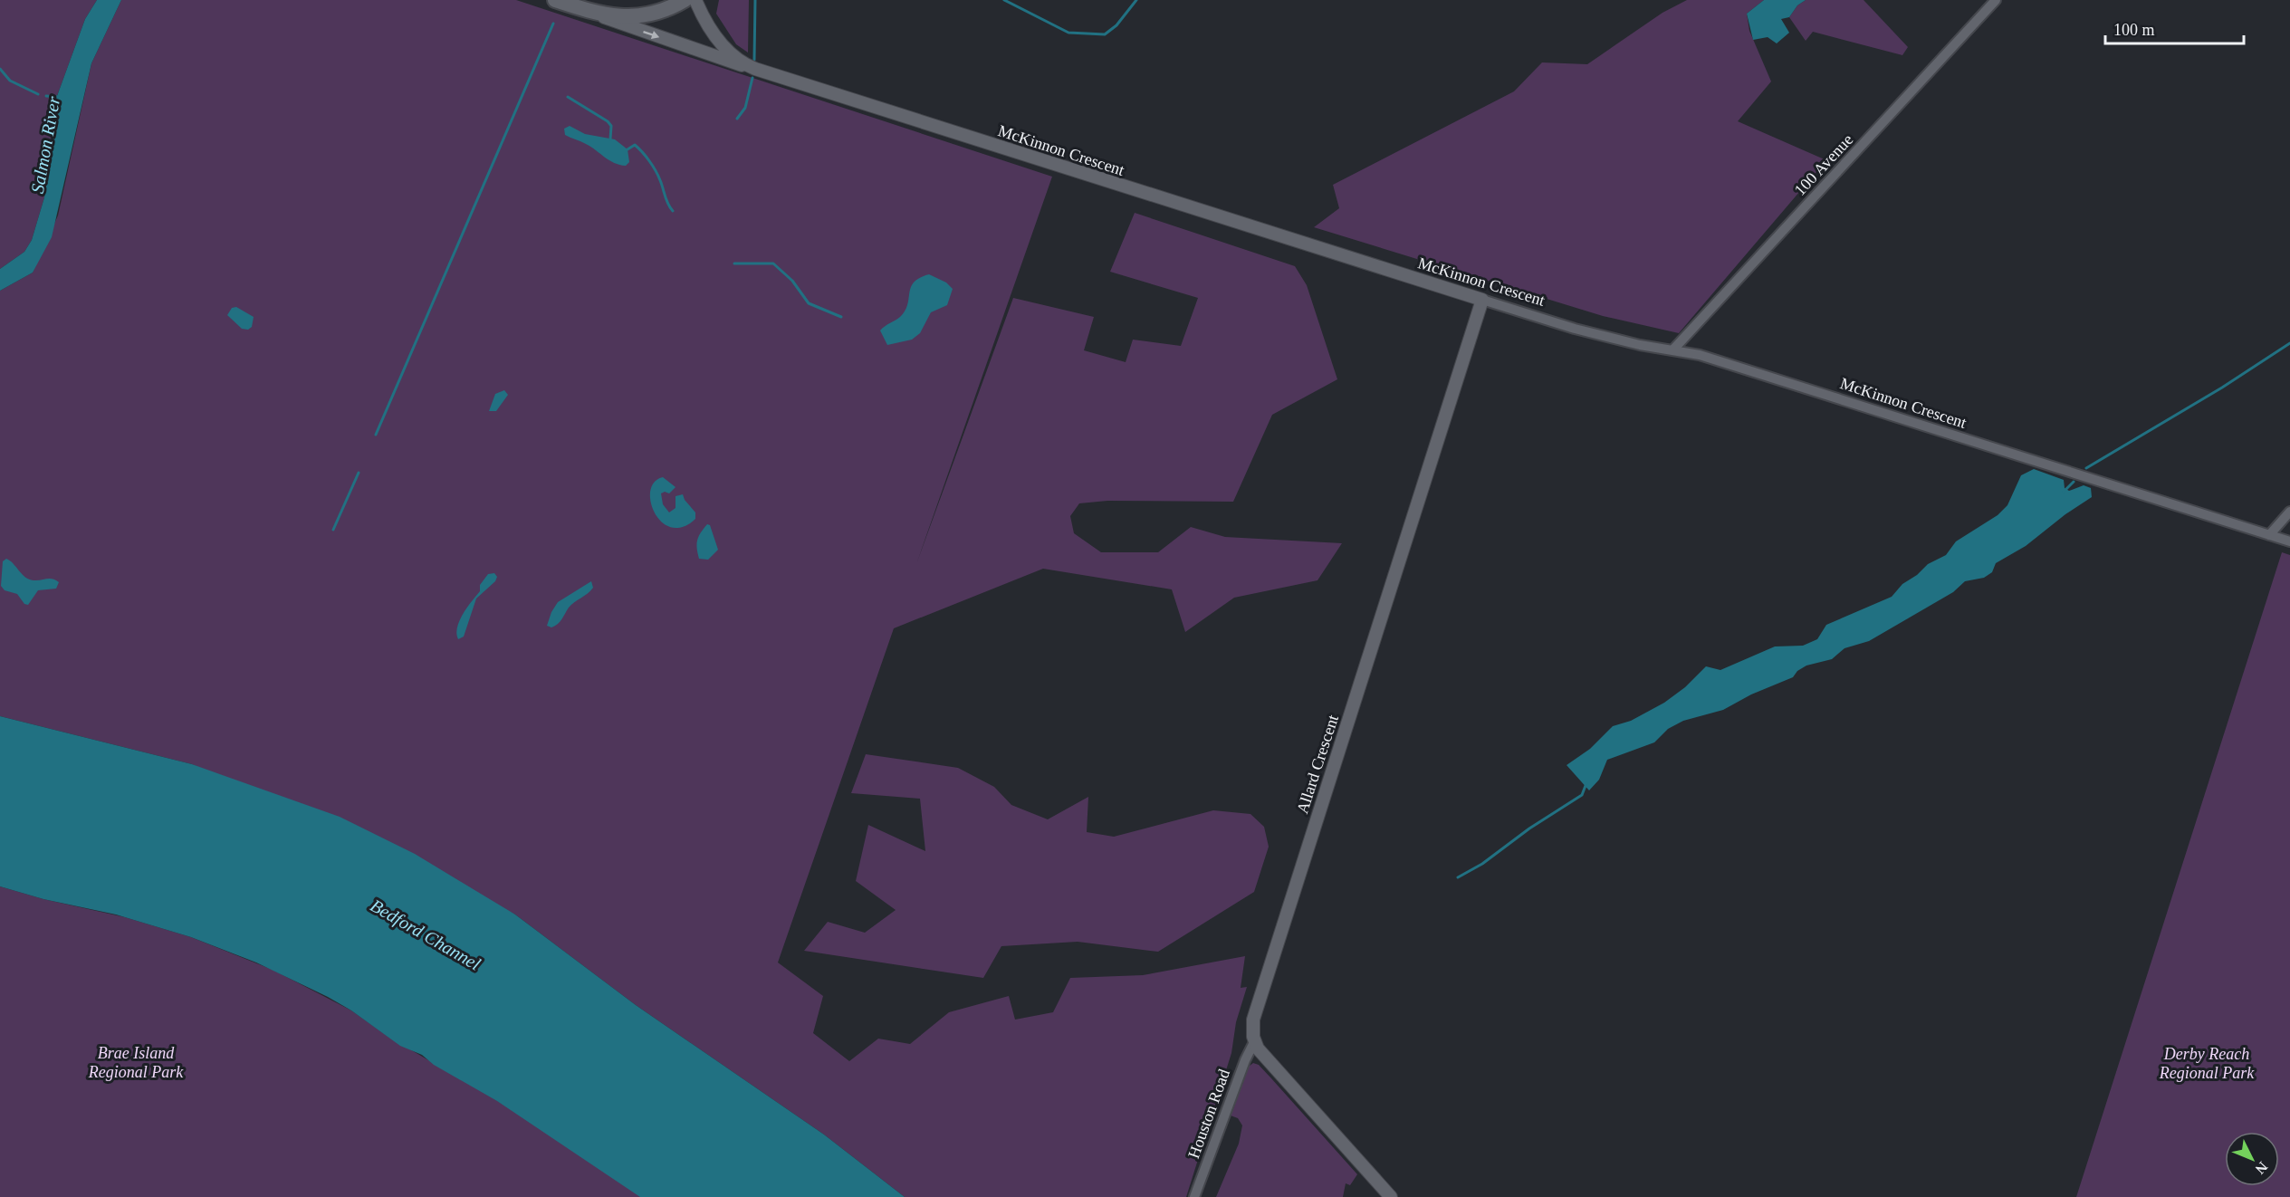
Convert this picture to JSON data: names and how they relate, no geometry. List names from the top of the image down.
{
  "streets": {
    "street": [
      "McKinnon Crescent",
      "100 Avenue",
      "Allard Crescent",
      "Houston Road"
    ]
  },
  "crossings": [
    ["McKinnon Crescent", "100 Avenue"],
    ["McKinnon Crescent", "Allard Crescent"],
    ["Allard Crescent", "Houston Road"]
  ],
  "water": ["Salmon River", "Bedford Channel"],
  "parks": ["Brae Island Regional Park", "Derby Reach Regional Park"],
  "scale_bar": "100 m",
  "north": "bottom right"
}
